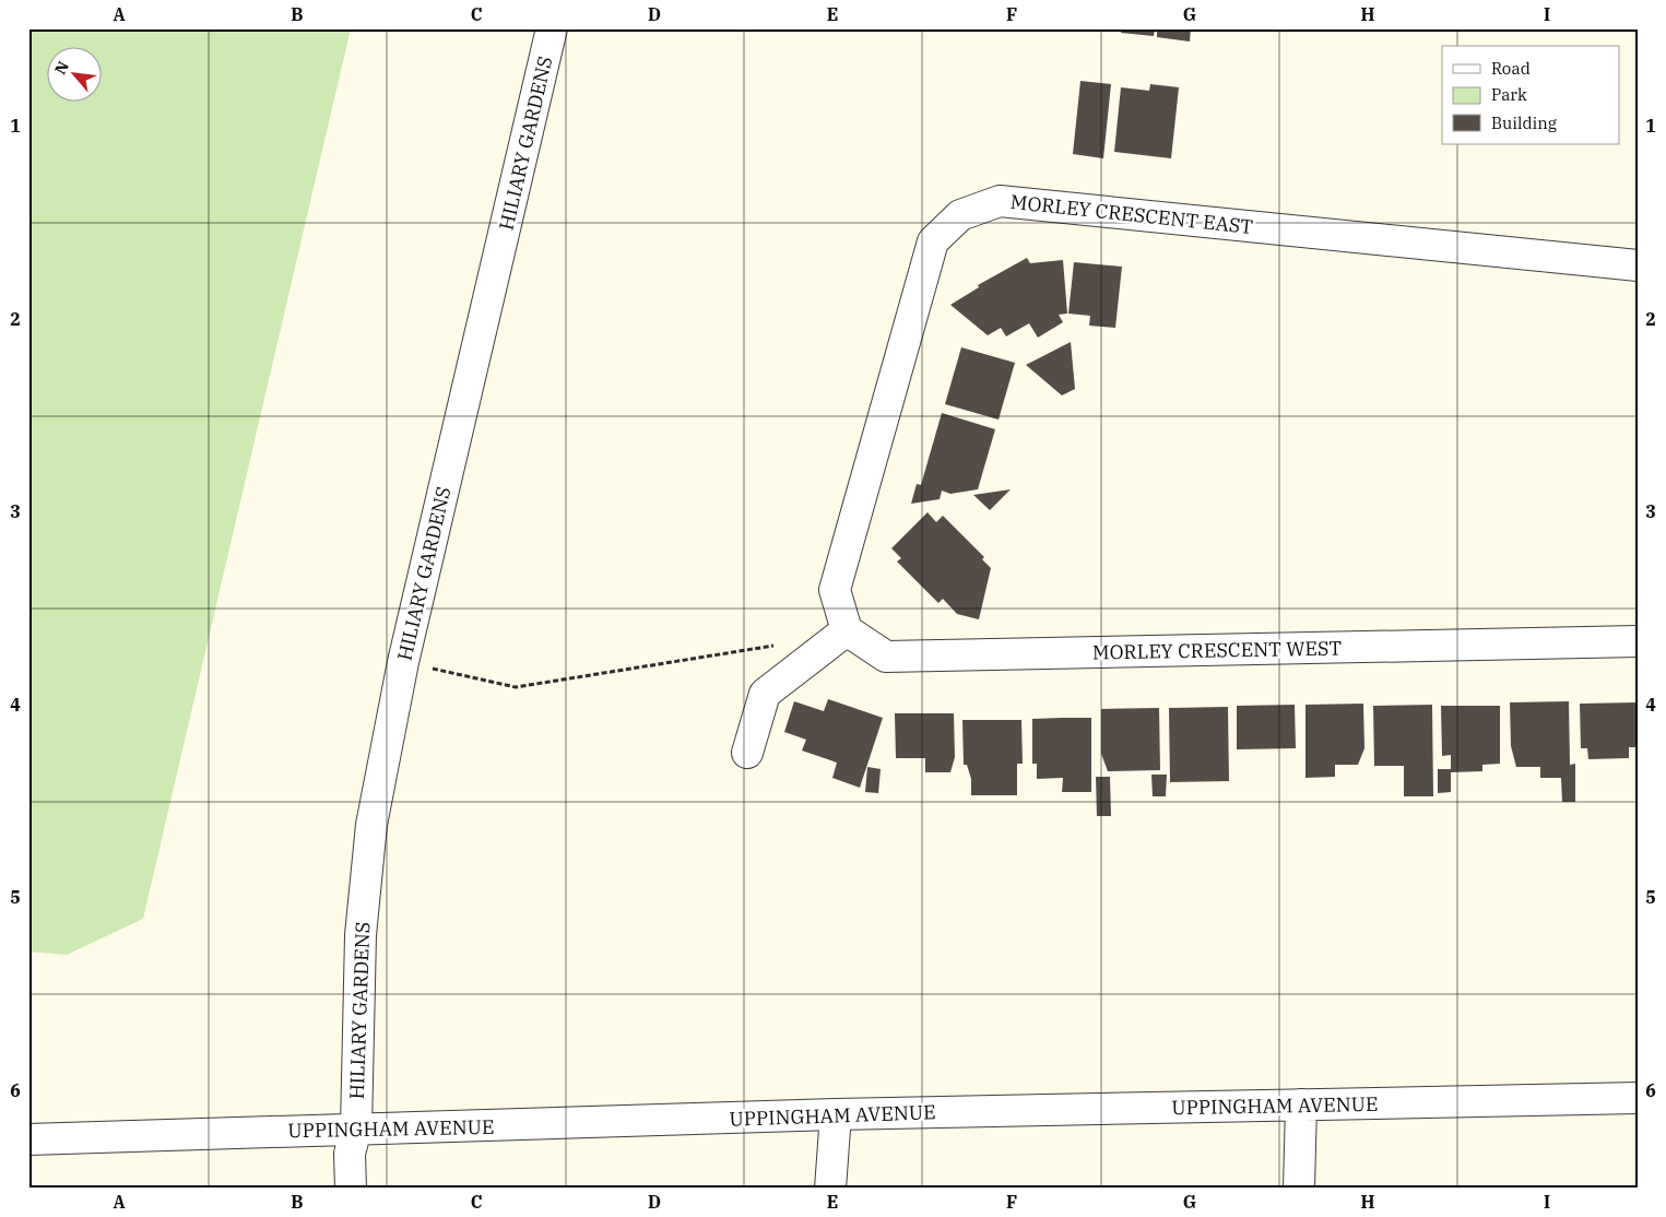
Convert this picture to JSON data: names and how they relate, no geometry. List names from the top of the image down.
{
  "streets": {
    "street": [
      "HILIARY GARDENS",
      "MORLEY CRESCENT EAST",
      "MORLEY CRESCENT WEST",
      "UPPINGHAM AVENUE"
    ]
  },
  "crossings": [
    ["HILIARY GARDENS", "UPPINGHAM AVENUE"],
    ["MORLEY CRESCENT EAST", "MORLEY CRESCENT WEST"]
  ],
  "legend": ["Road", "Park", "Building"],
  "north": "top left",
  "grid": {
    "columns": [
      "A",
      "B",
      "C",
      "D",
      "E",
      "F",
      "G",
      "H",
      "I"
    ],
    "rows": [
      "1",
      "2",
      "3",
      "4",
      "5",
      "6"
    ]
  }
}
